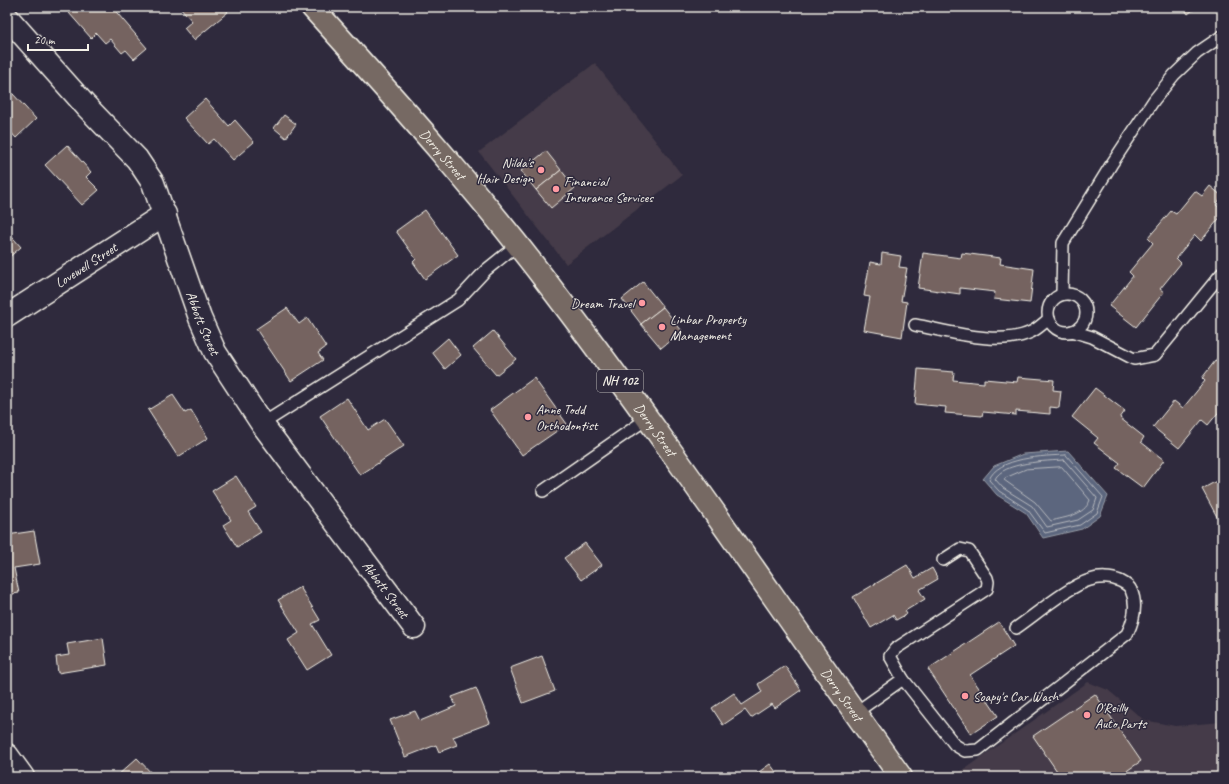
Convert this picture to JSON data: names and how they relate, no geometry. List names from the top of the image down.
{
  "streets": {
    "main road": ["Derry Street", "NH 102"],
    "street": ["Lovewell Street", "Abbott Street"]
  },
  "crossings": [
    ["Lovewell Street", "Abbott Street"]
  ],
  "places": [
    "Nilda's Hair Design",
    "Financial Insurance Services",
    "Dream Travel",
    "Linbar Property Management",
    "Anne Todd Orthodontist",
    "Soapy's Car Wash",
    "O'Reilly Auto Parts"
  ],
  "scale_bar": "20 m"
}
